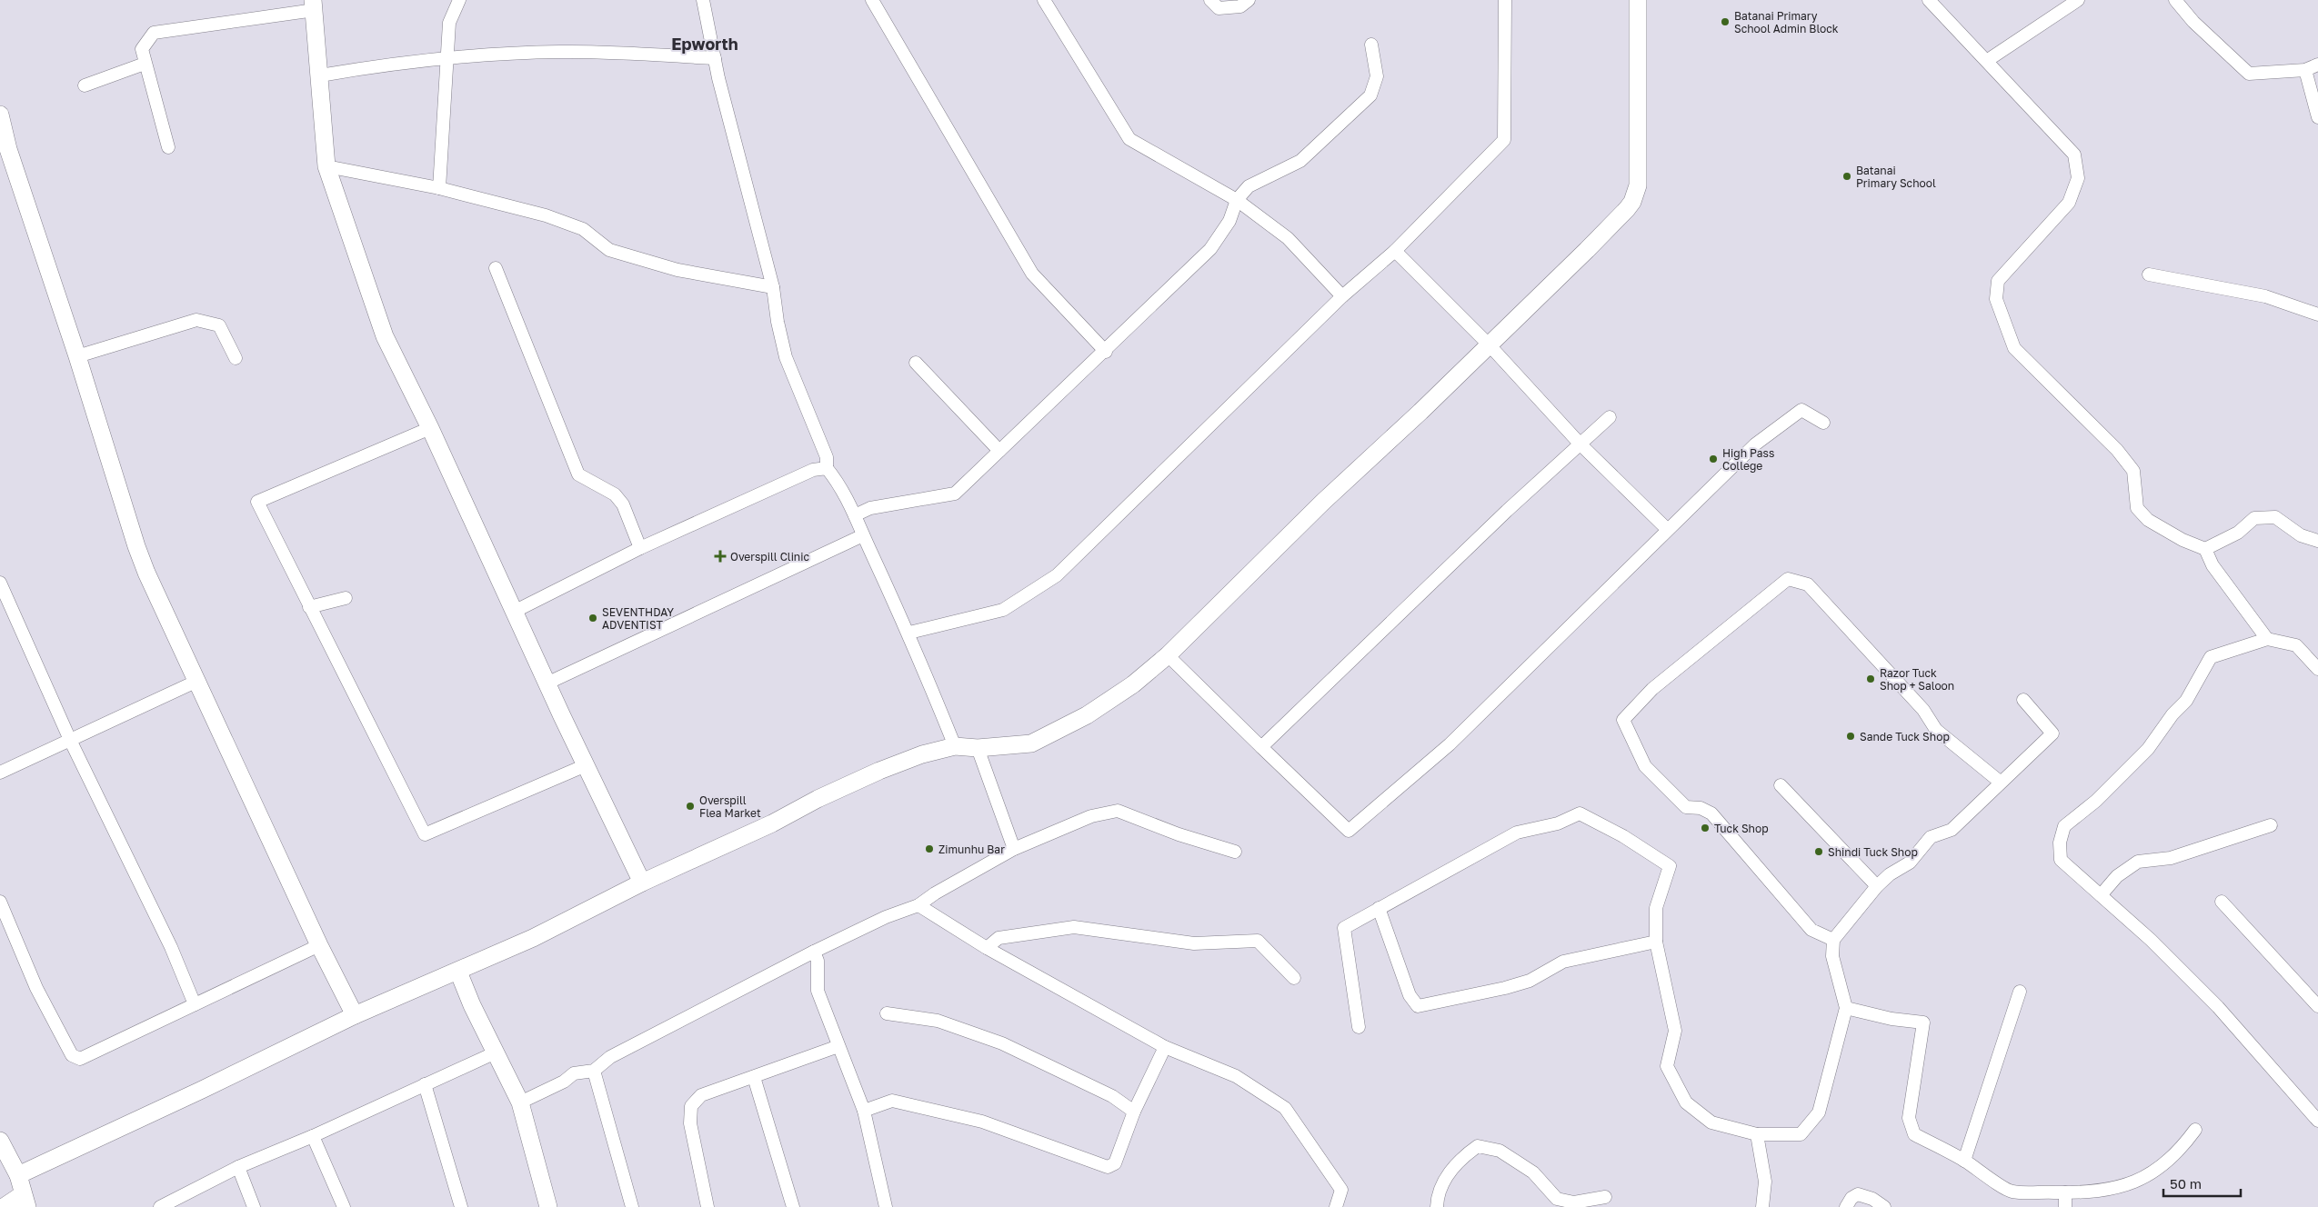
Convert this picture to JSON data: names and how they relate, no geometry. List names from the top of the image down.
{
  "districts": ["Epworth"],
  "places": {
    "other": [
      "Batanai Primary School Admin Block",
      "Batanai Primary School",
      "High Pass College",
      "SEVENTHDAY ADVENTIST",
      "Razor Tuck Shop + Saloon",
      "Sande Tuck Shop",
      "Overspill Flea Market",
      "Tuck Shop",
      "Zimunhu Bar",
      "Shindi Tuck Shop"
    ],
    "health": ["Overspill Clinic"]
  },
  "scale_bar": "50 m"
}
